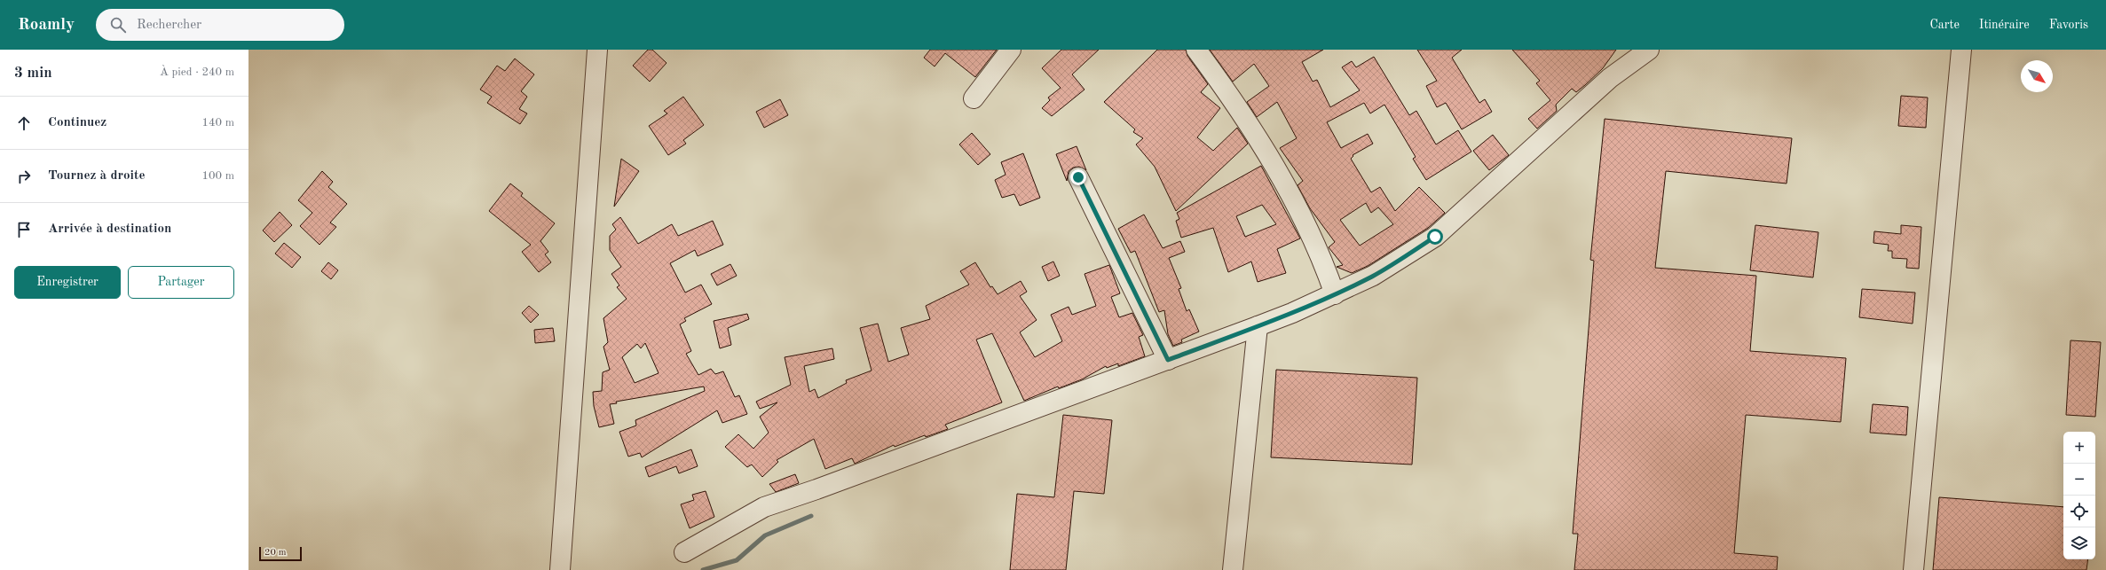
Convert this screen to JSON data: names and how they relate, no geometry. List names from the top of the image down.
{
  "scale_bar": "20 m",
  "north": "bottom right",
  "page": {
    "header": "Roamly",
    "search": "Rechercher",
    "nav": ["Carte", "Itinéraire", "Favoris"],
    "heading": ["3 min", "À pied · 240 m"],
    "list": [
      ["Continuez", "140 m"],
      ["Tournez à droite", "100 m"],
      "Arrivée à destination"
    ],
    "buttons": ["Enregistrer", "Partager"],
    "map_buttons": ["+", "−"],
    "scale": "20 m"
  }
}
